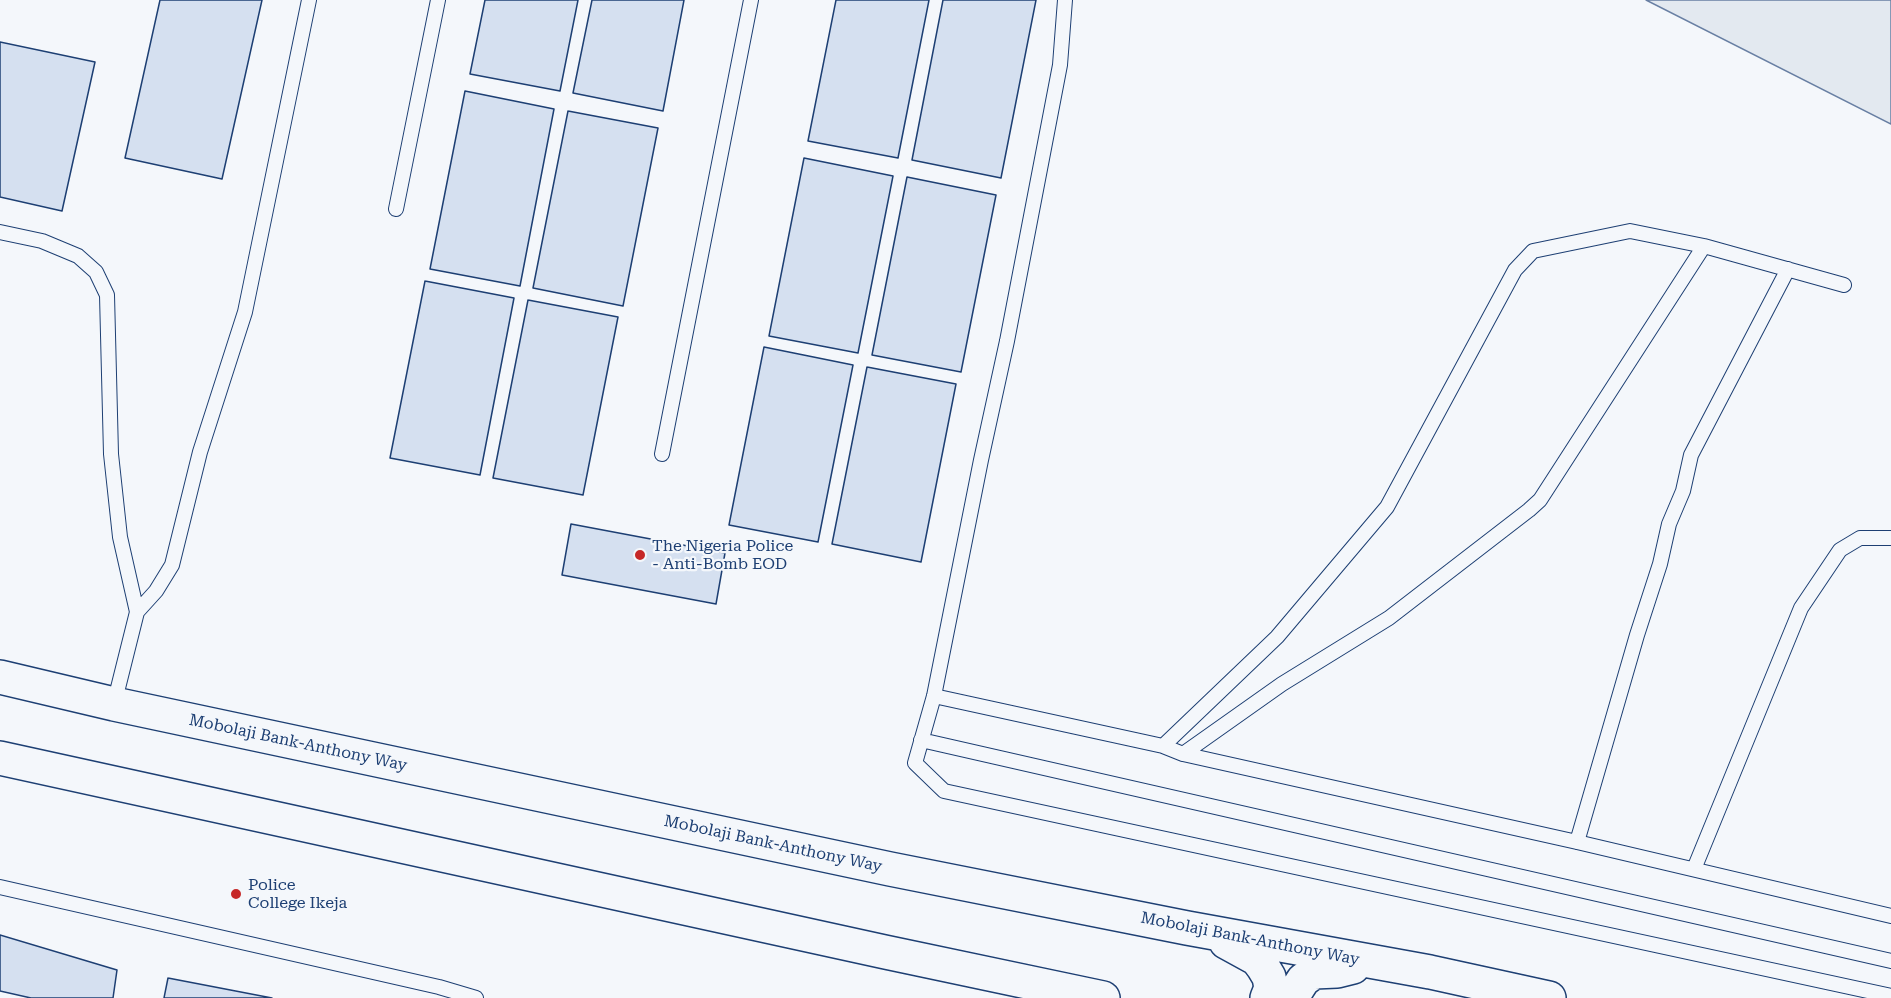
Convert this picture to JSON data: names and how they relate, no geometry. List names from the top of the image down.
{
  "streets": {
    "main road": ["Mobolaji Bank-Anthony Way"]
  },
  "places": ["The Nigeria Police - Anti-Bomb EOD", "Police College Ikeja"]
}
